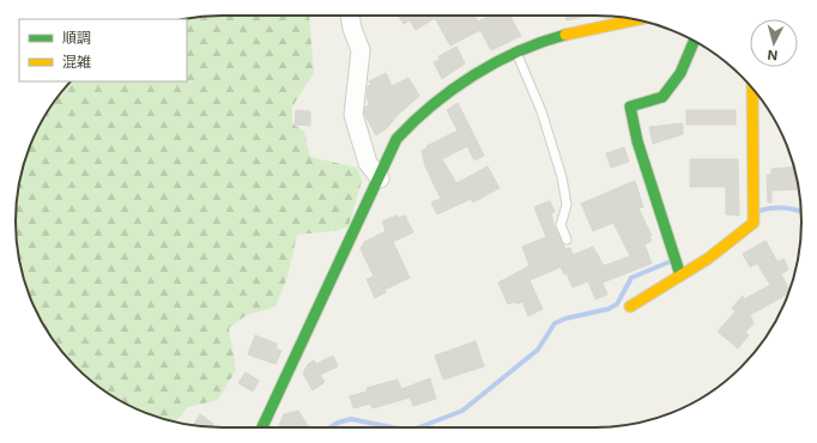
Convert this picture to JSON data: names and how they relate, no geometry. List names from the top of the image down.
{
  "legend": ["順調", "混雑"],
  "north": "bottom"
}
